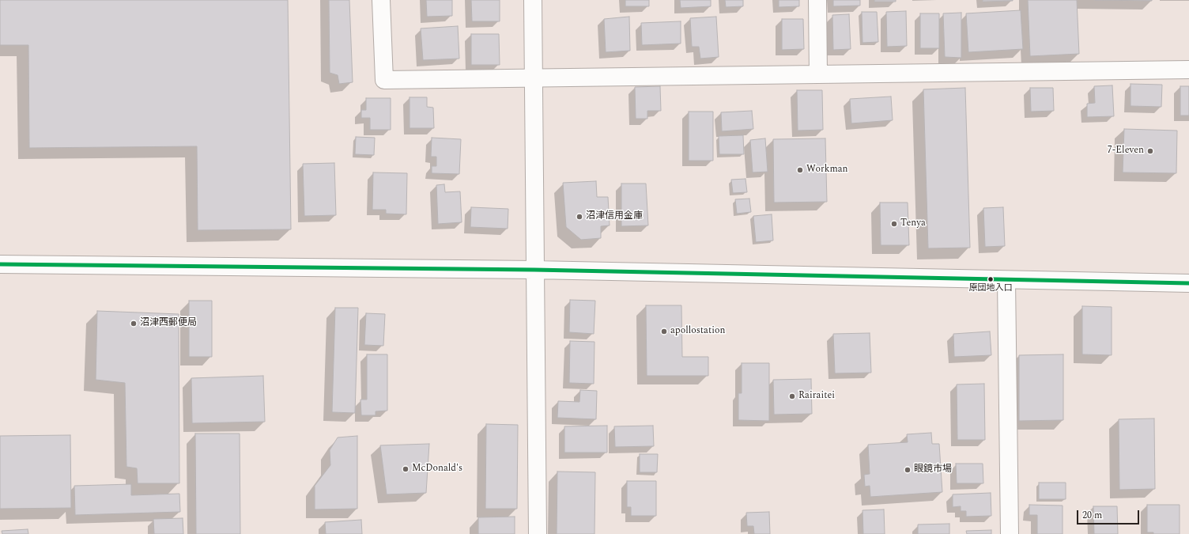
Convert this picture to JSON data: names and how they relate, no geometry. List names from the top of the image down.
{
  "places": [
    "7-Eleven",
    "Workman",
    "沼津信用金庫",
    "Tenya",
    "原団地入口",
    "沼津西郵便局",
    "apollostation",
    "Rairaitei",
    "McDonald's",
    "眼鏡市場"
  ],
  "scale_bar": "20 m"
}
